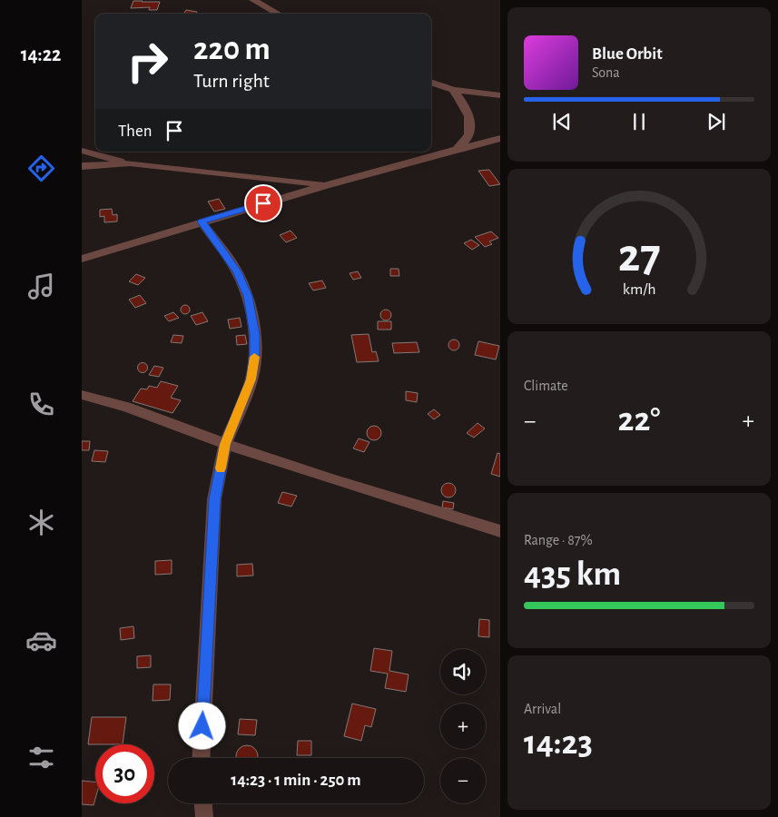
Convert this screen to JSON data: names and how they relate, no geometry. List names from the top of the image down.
{
  "page": {
    "tabs": "14:22",
    "turn": ["220 m", "Turn right"],
    "song": ["Blue Orbit", "Sona"],
    "then": "Then",
    "tile": [
      "Climate",
      ["Range · 87%", "435 km"],
      ["Arrival", "14:23"]
    ],
    "heat": ["−", "22°", "+"],
    "map_buttons": ["+", "−"],
    "limit": "30",
    "trip": "14:23 · 1 min · 250 m",
    "gauge": ["27", "km/h"]
  }
}
